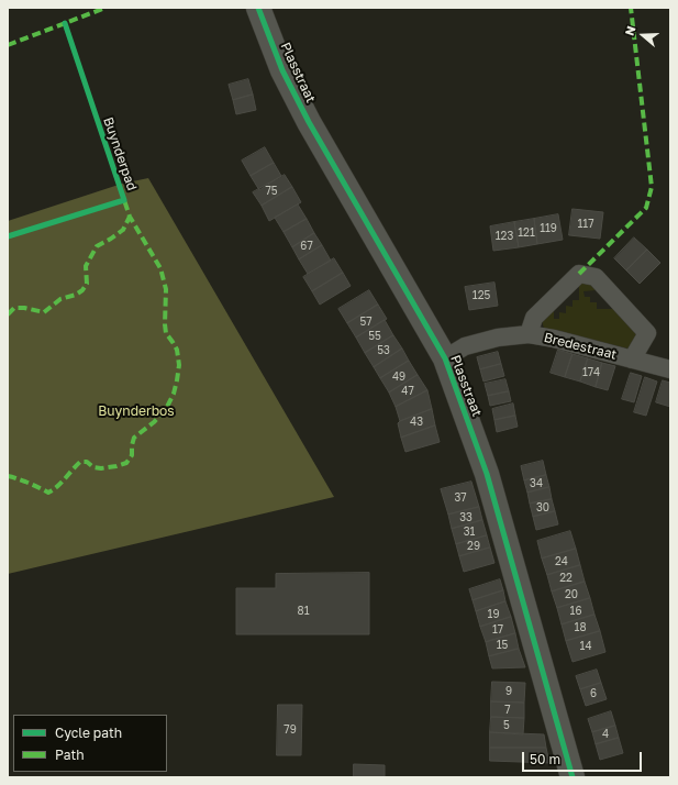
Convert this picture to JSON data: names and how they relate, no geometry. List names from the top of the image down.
{
  "streets": {
    "street": ["Plasstraat", "Bredestraat"],
    "cycle path": ["Buynderpad"]
  },
  "crossings": [
    ["Plasstraat", "Bredestraat"]
  ],
  "parks": ["Buynderbos"],
  "house_numbers": [
    "75",
    "117",
    "119",
    "121",
    "123",
    "67",
    "125",
    "57",
    "55",
    "53",
    "174",
    "49",
    "47",
    "43",
    "34",
    "37",
    "30",
    "33",
    "31",
    "29",
    "24",
    "22",
    "20",
    "81",
    "16",
    "19",
    "18",
    "17",
    "15",
    "14",
    "9",
    "6",
    "7",
    "5",
    "79",
    "4"
  ],
  "legend": ["Cycle path", "Path"],
  "scale_bar": "50 m",
  "north": "left"
}
